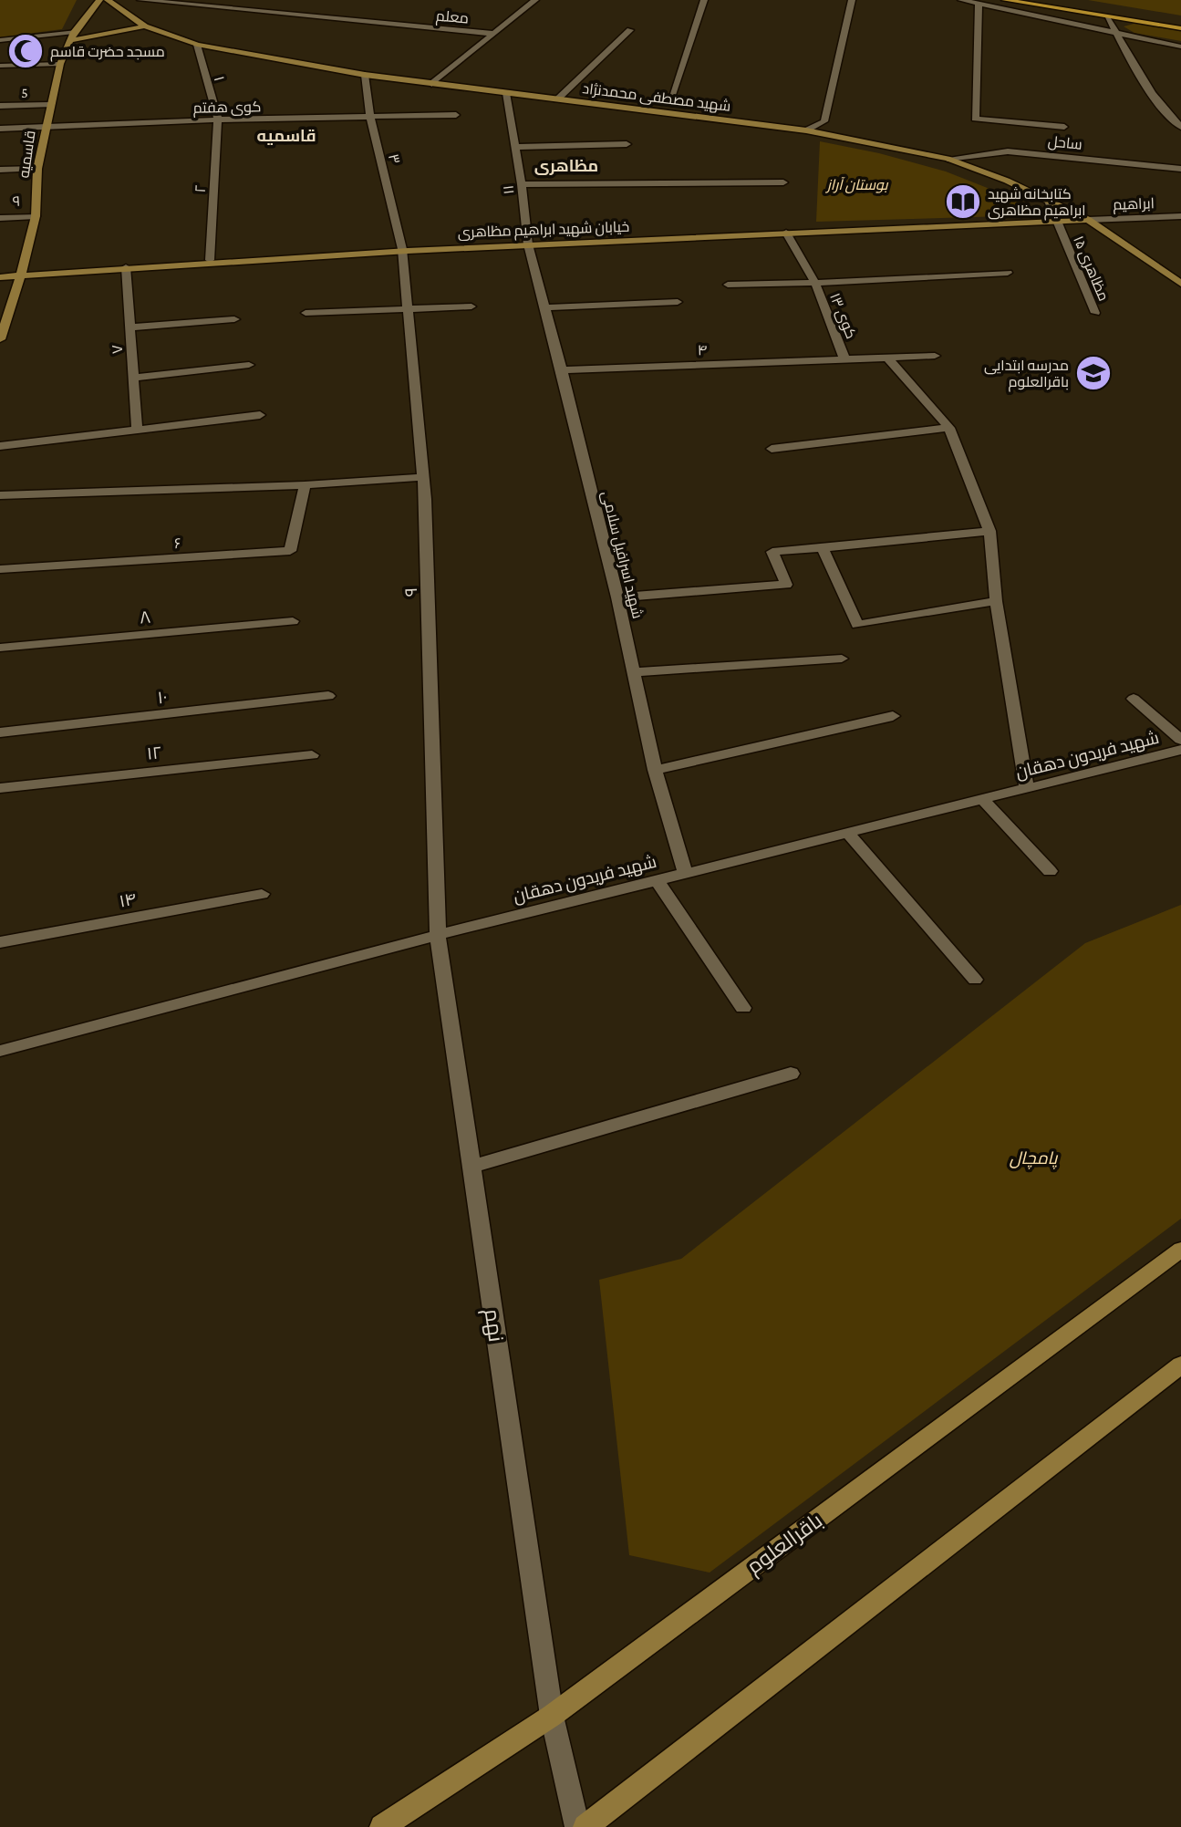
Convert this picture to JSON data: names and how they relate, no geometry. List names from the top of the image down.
{
  "streets": {
    "main road": [
      "شهید مصطفی محمدنژاد",
      "قاسمیه",
      "خیابان شهید ابراهیم مظاهری",
      "باقرالعلوم"
    ],
    "street": [
      "معلم",
      "۱",
      "5",
      "کوی هفتم",
      "ساحل",
      "۳",
      "۲",
      "۱۱",
      "۹",
      "ابراهیم",
      "۱۵ مظاهری",
      "کوی ۱۳",
      "۷",
      "۴",
      "۶",
      "شهید اسرافیل سلامی",
      "۸",
      "۱۰",
      "۱۲",
      "شهید فریدون دهقان",
      "۱۴",
      "نهم"
    ]
  },
  "crossings": [
    ["۱", "شهید مصطفی محمدنژاد"],
    ["۱", "کوی هفتم"],
    ["۱", "۲"],
    ["5", "قاسمیه"],
    ["شهید مصطفی محمدنژاد", "ساحل"],
    ["شهید مصطفی محمدنژاد", "۳"],
    ["شهید مصطفی محمدنژاد", "۱۱"],
    ["شهید مصطفی محمدنژاد", "ابراهیم"],
    ["شهید مصطفی محمدنژاد", "خیابان شهید ابراهیم مظاهری"],
    ["شهید مصطفی محمدنژاد", "۱۵ مظاهری"],
    ["کوی هفتم", "قاسمیه"],
    ["کوی هفتم", "۳"],
    ["کوی هفتم", "۲"],
    ["قاسمیه", "۹"],
    ["قاسمیه", "خیابان شهید ابراهیم مظاهری"],
    ["۳", "۹"],
    ["۳", "خیابان شهید ابراهیم مظاهری"],
    ["۲", "خیابان شهید ابراهیم مظاهری"],
    ["۱۱", "خیابان شهید ابراهیم مظاهری"],
    ["۱۱", "شهید اسرافیل سلامی"],
    ["۹", "خیابان شهید ابراهیم مظاهری"],
    ["۹", "شهید فریدون دهقان"],
    ["۹", "نهم"],
    ["ابراهیم", "خیابان شهید ابراهیم مظاهری"],
    ["خیابان شهید ابراهیم مظاهری", "۱۵ مظاهری"],
    ["خیابان شهید ابراهیم مظاهری", "کوی ۱۳"],
    ["خیابان شهید ابراهیم مظاهری", "۷"],
    ["خیابان شهید ابراهیم مظاهری", "شهید اسرافیل سلامی"],
    ["کوی ۱۳", "۴"],
    ["۴", "شهید اسرافیل سلامی"],
    ["شهید اسرافیل سلامی", "شهید فریدون دهقان"],
    ["شهید فریدون دهقان", "نهم"],
    ["نهم", "باقرالعلوم"]
  ],
  "districts": ["قاسمیه", "مظاهری"],
  "parks": ["بوستان آراز", "پامچال"],
  "places": {
    "mosque": ["مسجد حضرت قاسم"],
    "library": ["کتابخانه شهید ابراهیم مظاهری"],
    "school or university": ["مدرسه ابتدایی باقرالعلوم"]
  }
}
